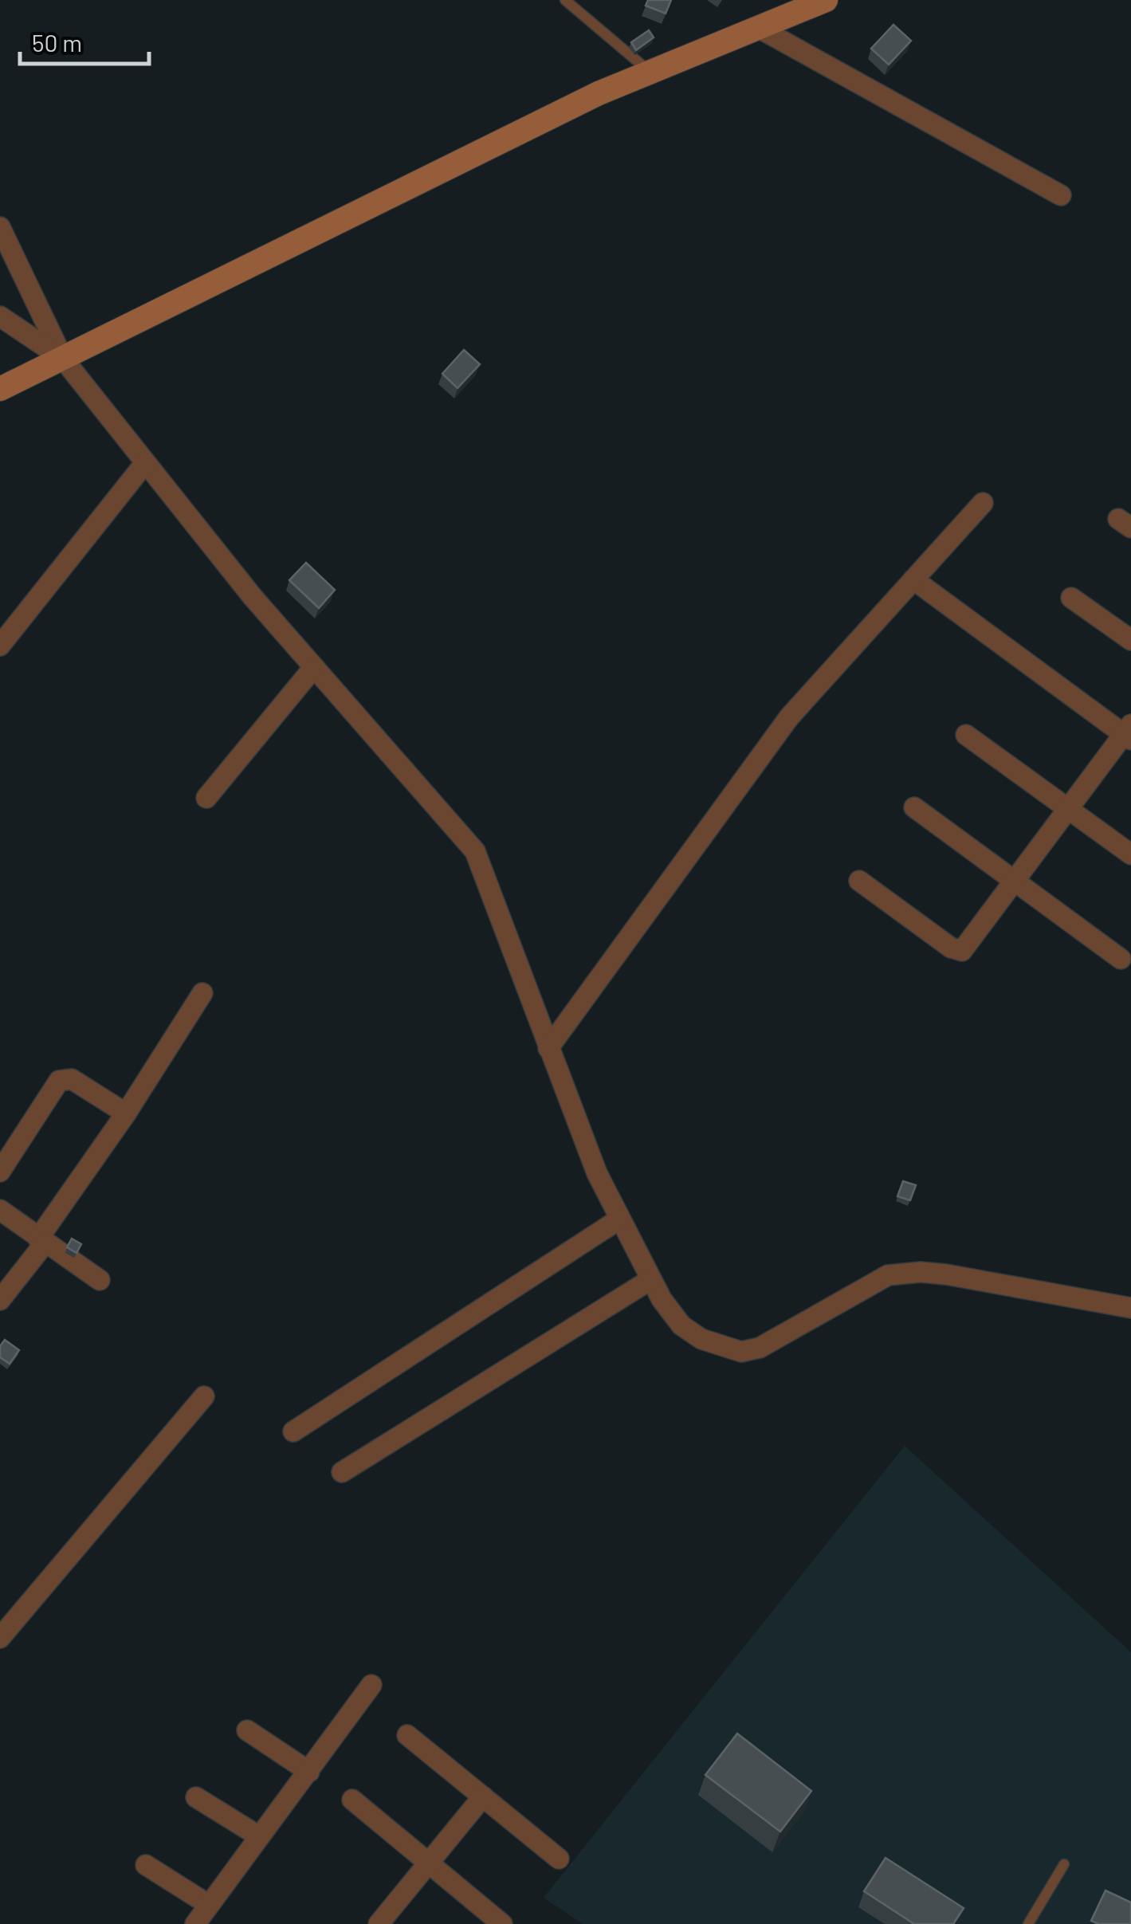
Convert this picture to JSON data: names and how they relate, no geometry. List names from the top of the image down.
{
  "scale_bar": "50 m"
}
